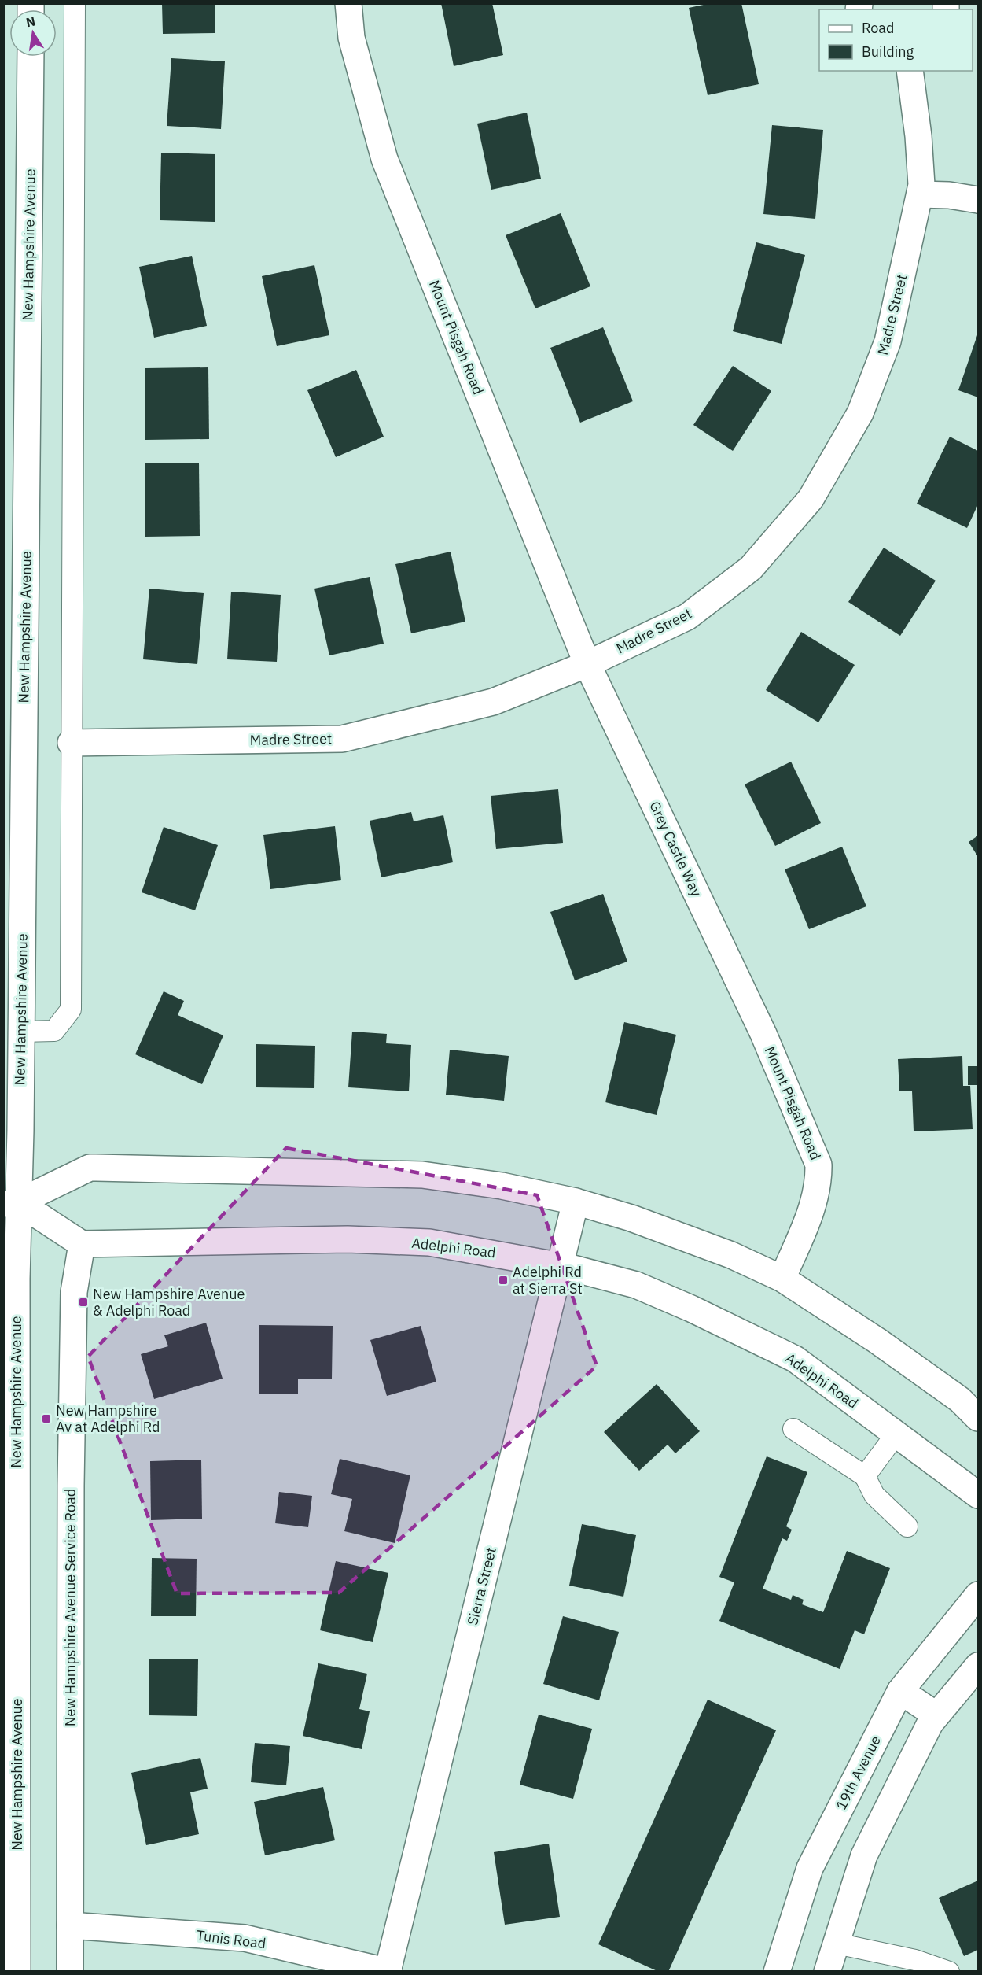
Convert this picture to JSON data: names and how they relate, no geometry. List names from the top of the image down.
{
  "streets": {
    "street": [
      "New Hampshire Avenue",
      "Madre Street",
      "Mount Pisgah Road",
      "Grey Castle Way",
      "Adelphi Road",
      "Sierra Street",
      "New Hampshire Avenue Service Road",
      "19th Avenue",
      "Tunis Road"
    ]
  },
  "crossings": [
    ["Madre Street", "Mount Pisgah Road"],
    ["Madre Street", "Grey Castle Way"],
    ["Mount Pisgah Road", "Grey Castle Way"],
    ["Adelphi Road", "Sierra Street"],
    ["Adelphi Road", "New Hampshire Avenue Service Road"],
    ["Sierra Street", "Tunis Road"],
    ["New Hampshire Avenue Service Road", "Tunis Road"]
  ],
  "places": {
    "transit": ["Adelphi Rd at Sierra St", "New Hampshire Avenue & Adelphi Road", "New Hampshire Av at Adelphi Rd"]
  },
  "legend": ["Road", "Building"],
  "north": "top"
}
